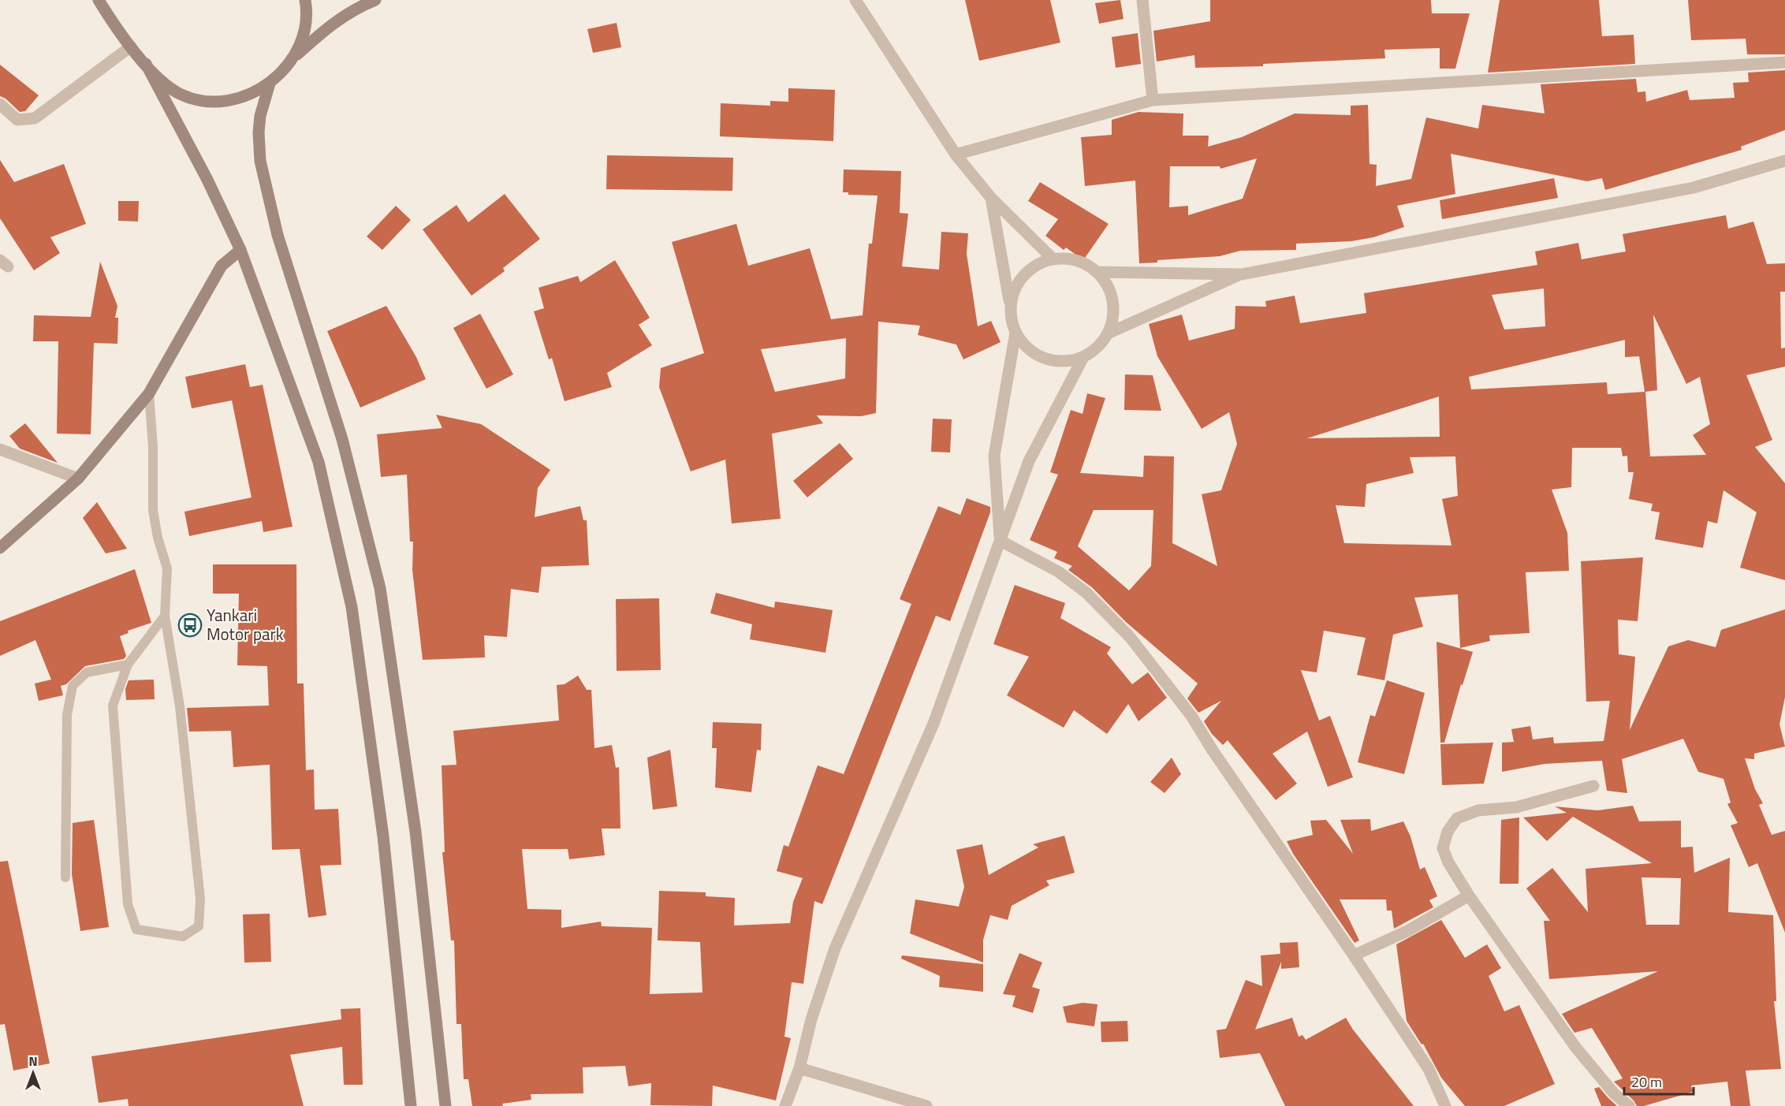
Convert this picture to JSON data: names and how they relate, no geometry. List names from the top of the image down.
{
  "places": {
    "bus stop": ["Yankari Motor park"]
  },
  "scale_bar": "20 m",
  "north": "top"
}
